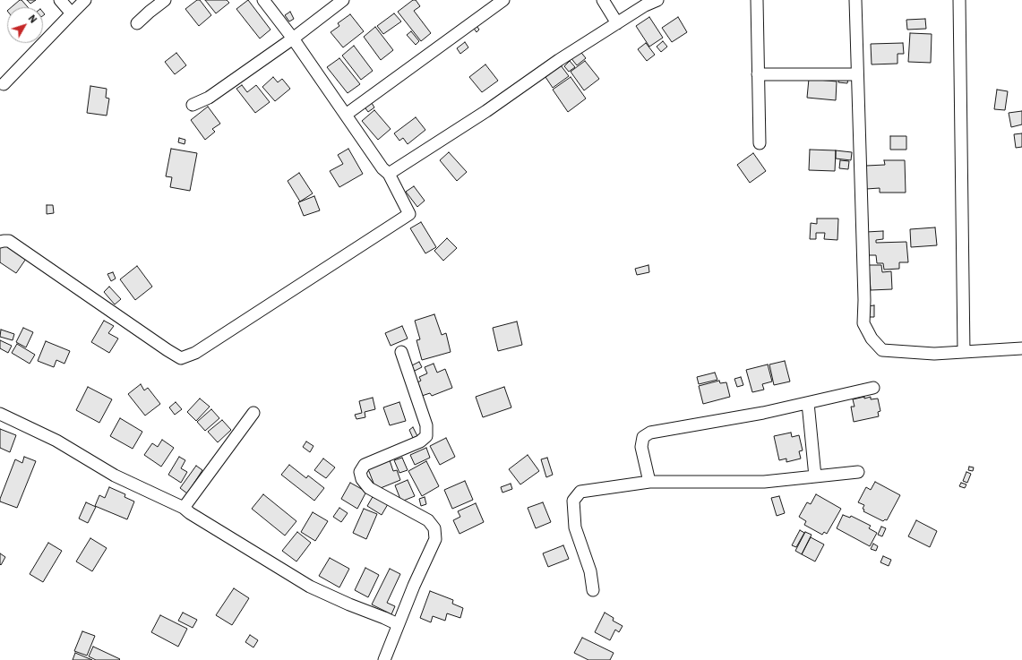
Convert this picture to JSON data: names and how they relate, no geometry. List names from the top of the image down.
{
  "north": "top right"
}
